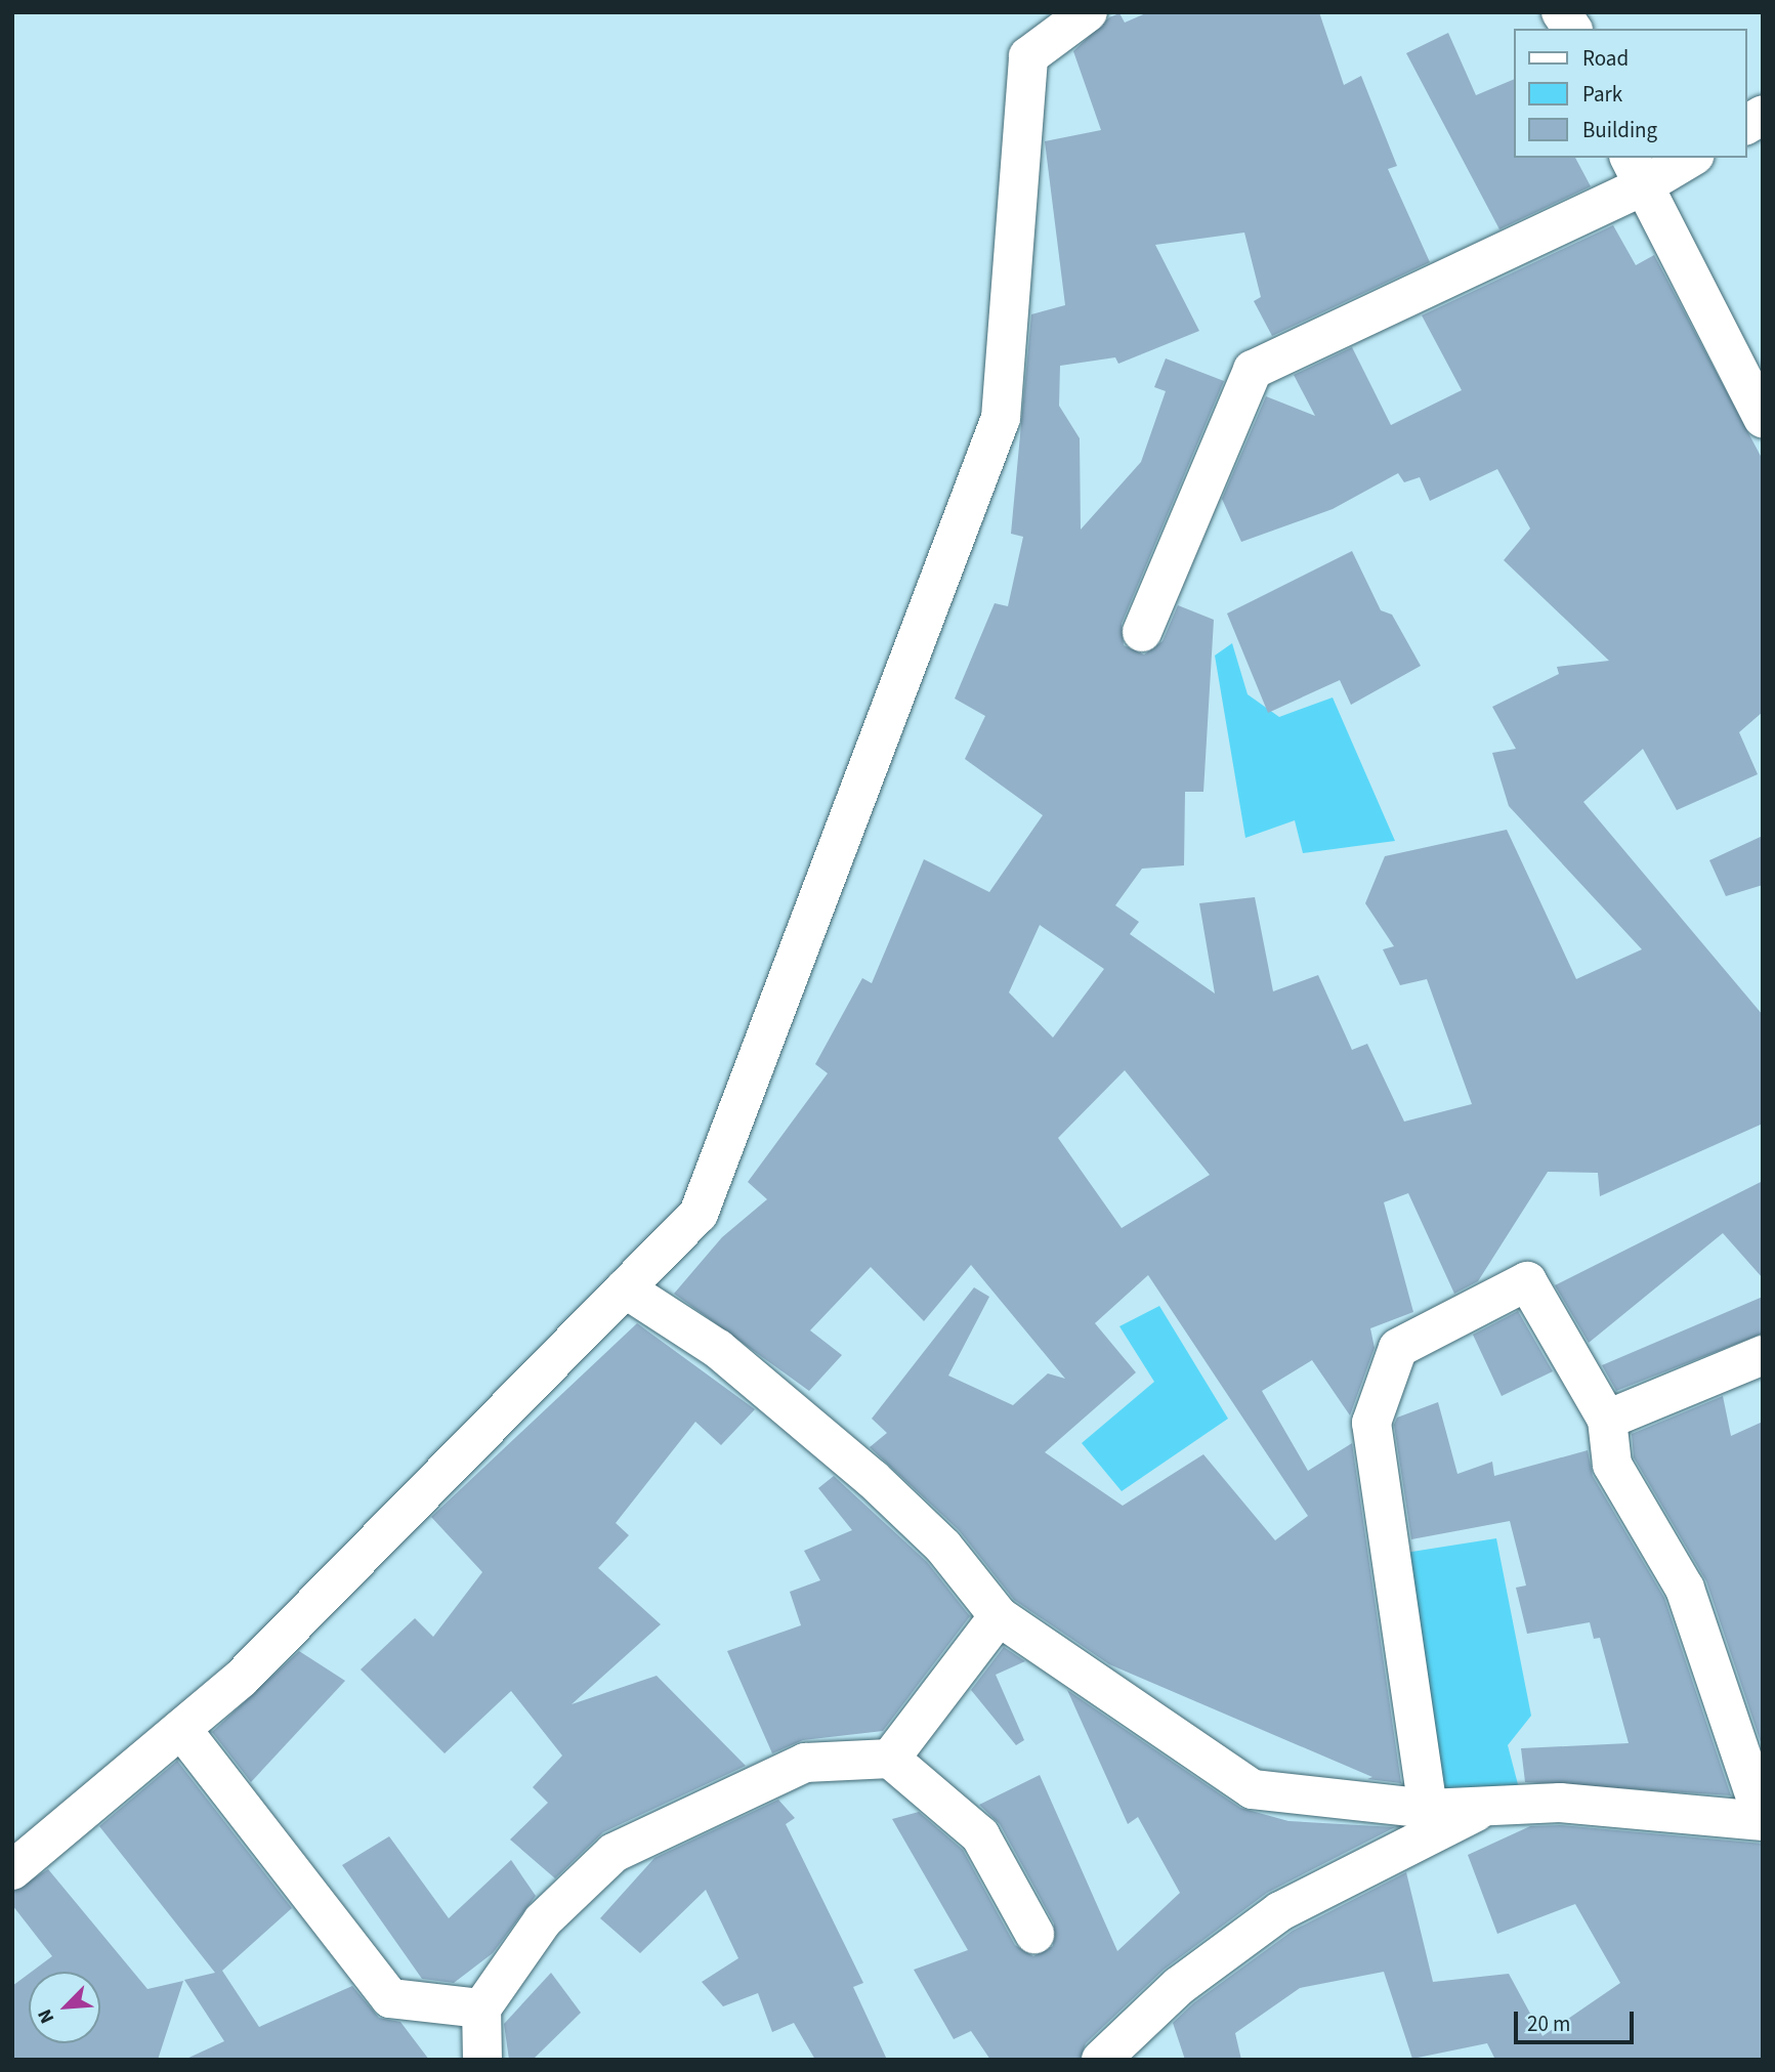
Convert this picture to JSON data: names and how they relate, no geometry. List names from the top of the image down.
{
  "legend": ["Road", "Park", "Building"],
  "scale_bar": "20 m",
  "north": "bottom left"
}
